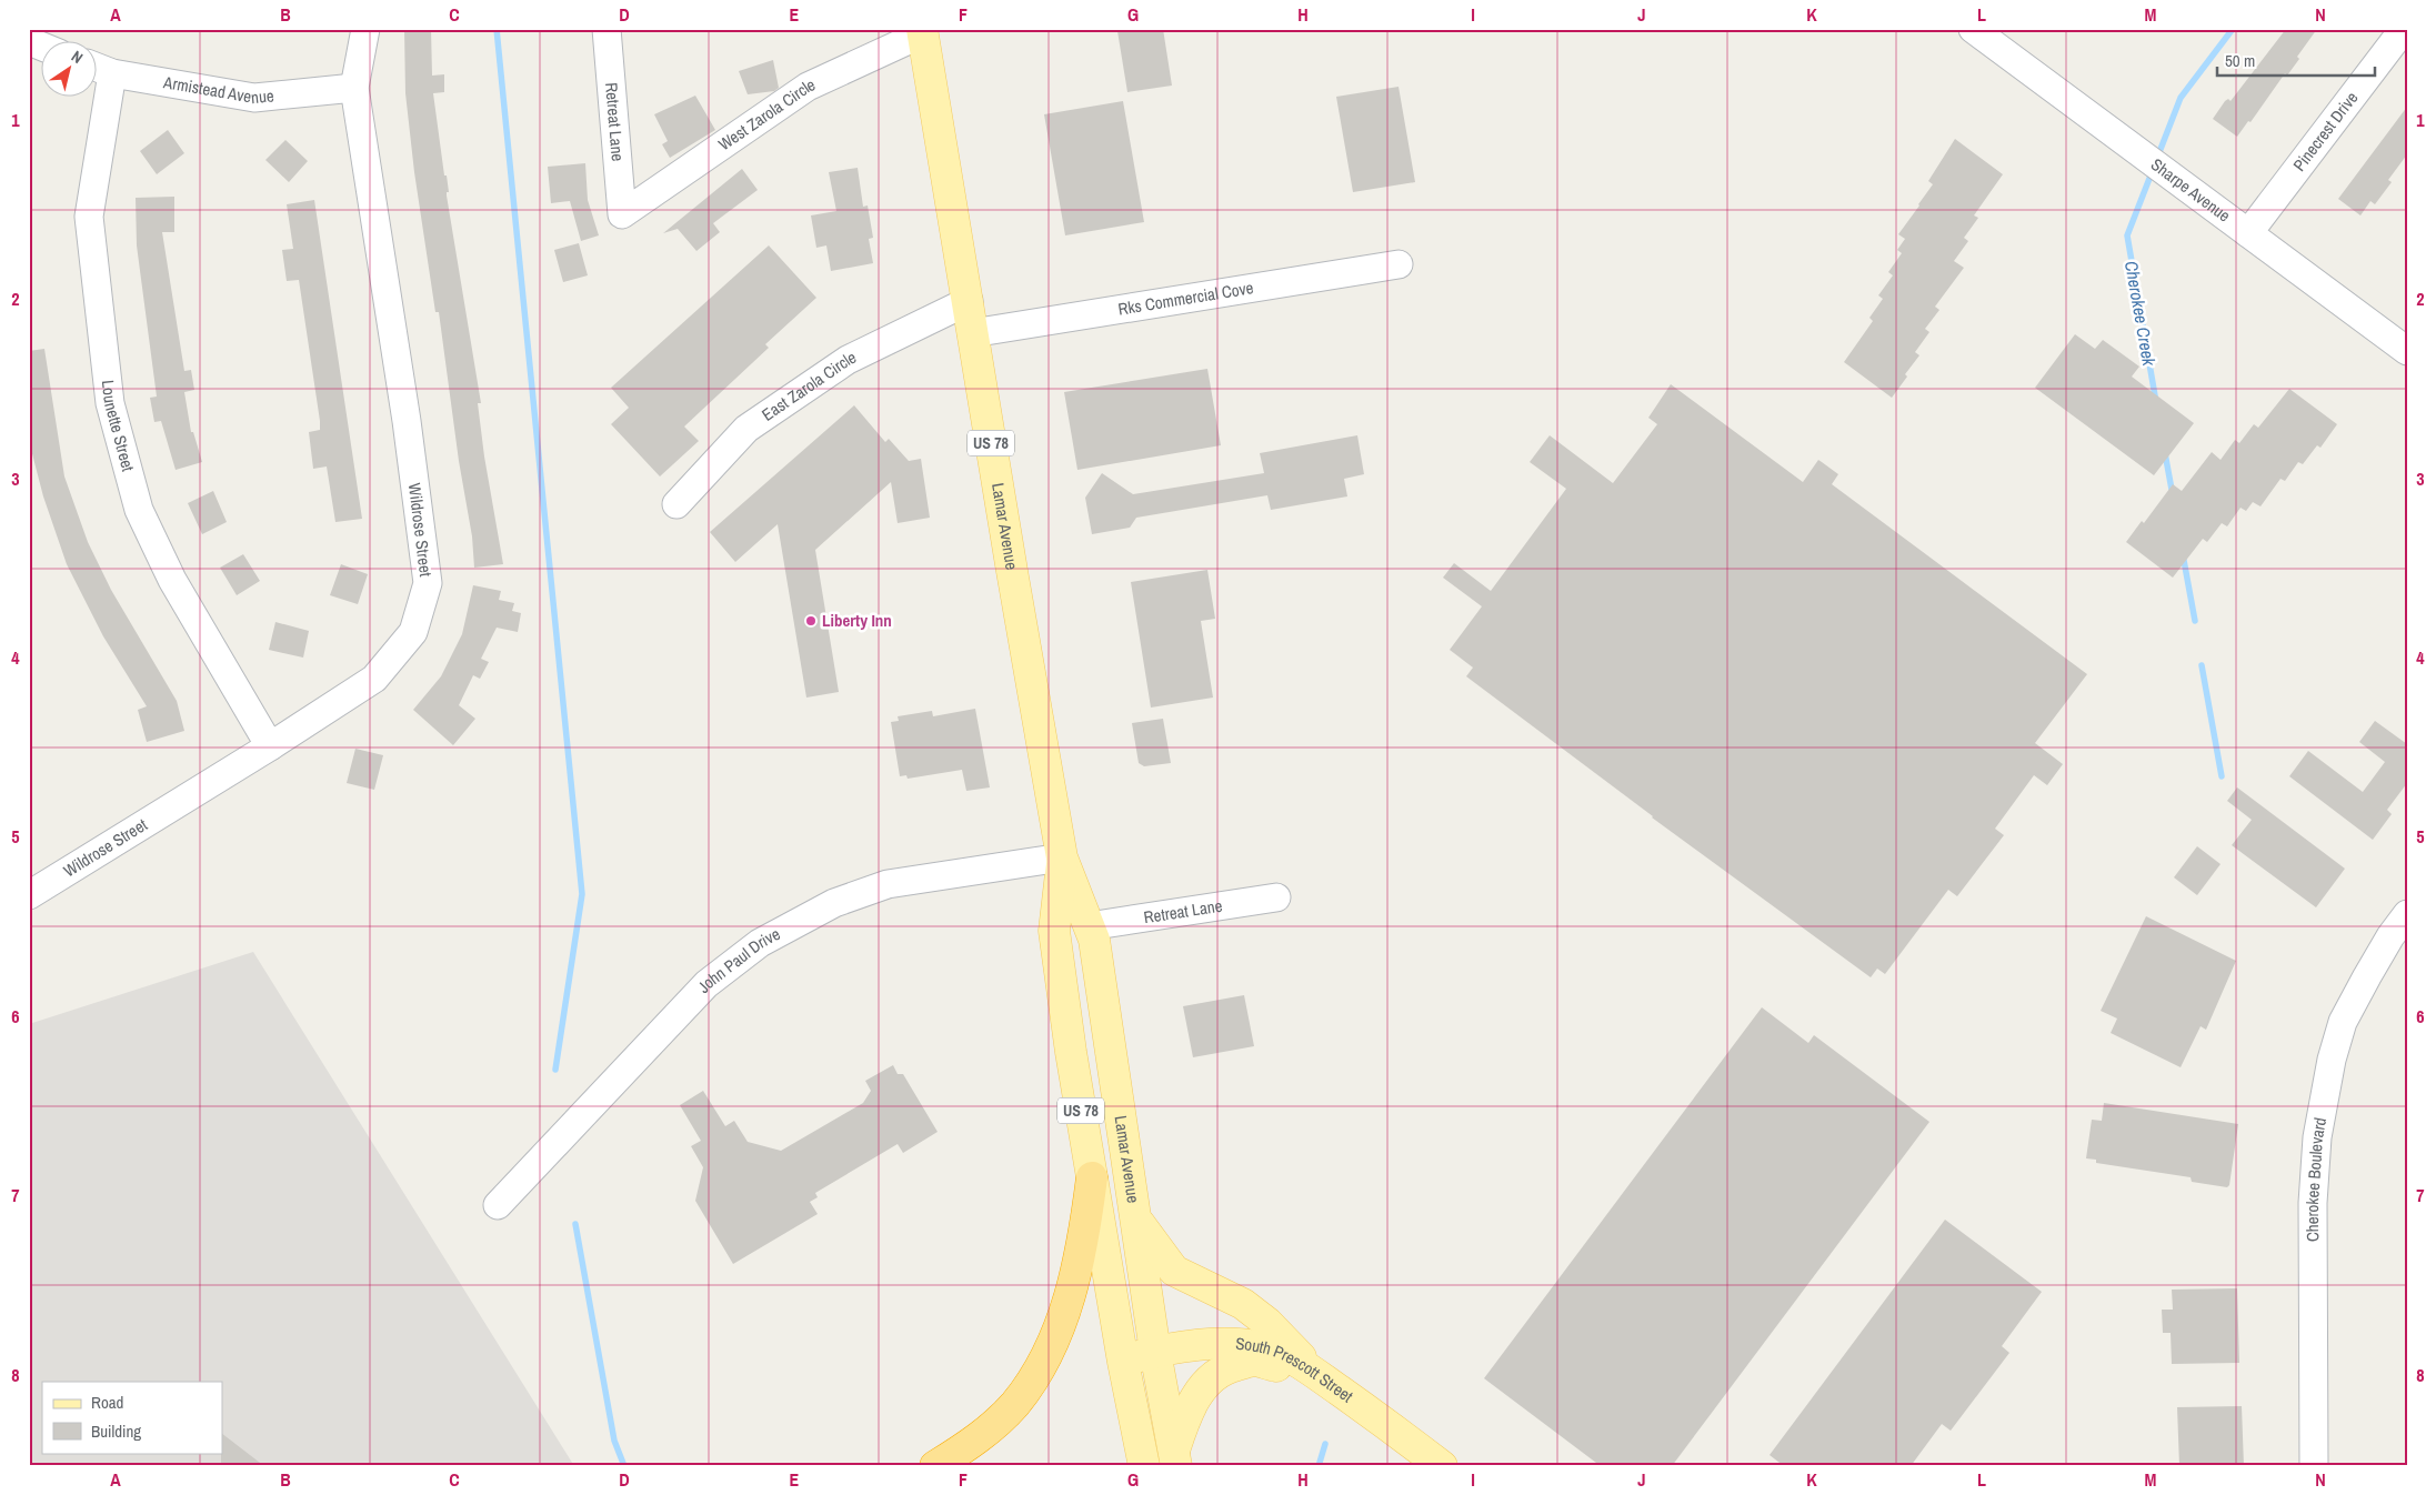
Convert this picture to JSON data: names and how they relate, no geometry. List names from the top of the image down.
{
  "streets": {
    "main road": ["US 78", "Lamar Avenue", "South Prescott Street"],
    "street": [
      "Armistead Avenue",
      "West Zarola Circle",
      "Retreat Lane",
      "Pinecrest Drive",
      "Sharpe Avenue",
      "Rks Commercial Cove",
      "East Zarola Circle",
      "Lounette Street",
      "Wildrose Street",
      "John Paul Drive",
      "Cherokee Boulevard"
    ]
  },
  "crossings": [
    ["Armistead Avenue", "Lounette Street"],
    ["Armistead Avenue", "Wildrose Street"],
    ["West Zarola Circle", "Retreat Lane"],
    ["West Zarola Circle", "Lamar Avenue"],
    ["Retreat Lane", "Lamar Avenue"],
    ["Pinecrest Drive", "Sharpe Avenue"],
    ["Rks Commercial Cove", "Lamar Avenue"],
    ["East Zarola Circle", "Lamar Avenue"],
    ["Lounette Street", "Wildrose Street"],
    ["Lamar Avenue", "John Paul Drive"],
    ["Lamar Avenue", "South Prescott Street"]
  ],
  "water": ["Cherokee Creek"],
  "places": ["Liberty Inn"],
  "legend": ["Road", "Building"],
  "scale_bar": "50 m",
  "north": "top right",
  "grid": {
    "columns": [
      "A",
      "B",
      "C",
      "D",
      "E",
      "F",
      "G",
      "H",
      "I",
      "J",
      "K",
      "L",
      "M",
      "N"
    ],
    "rows": [
      "1",
      "2",
      "3",
      "4",
      "5",
      "6",
      "7",
      "8"
    ]
  }
}
